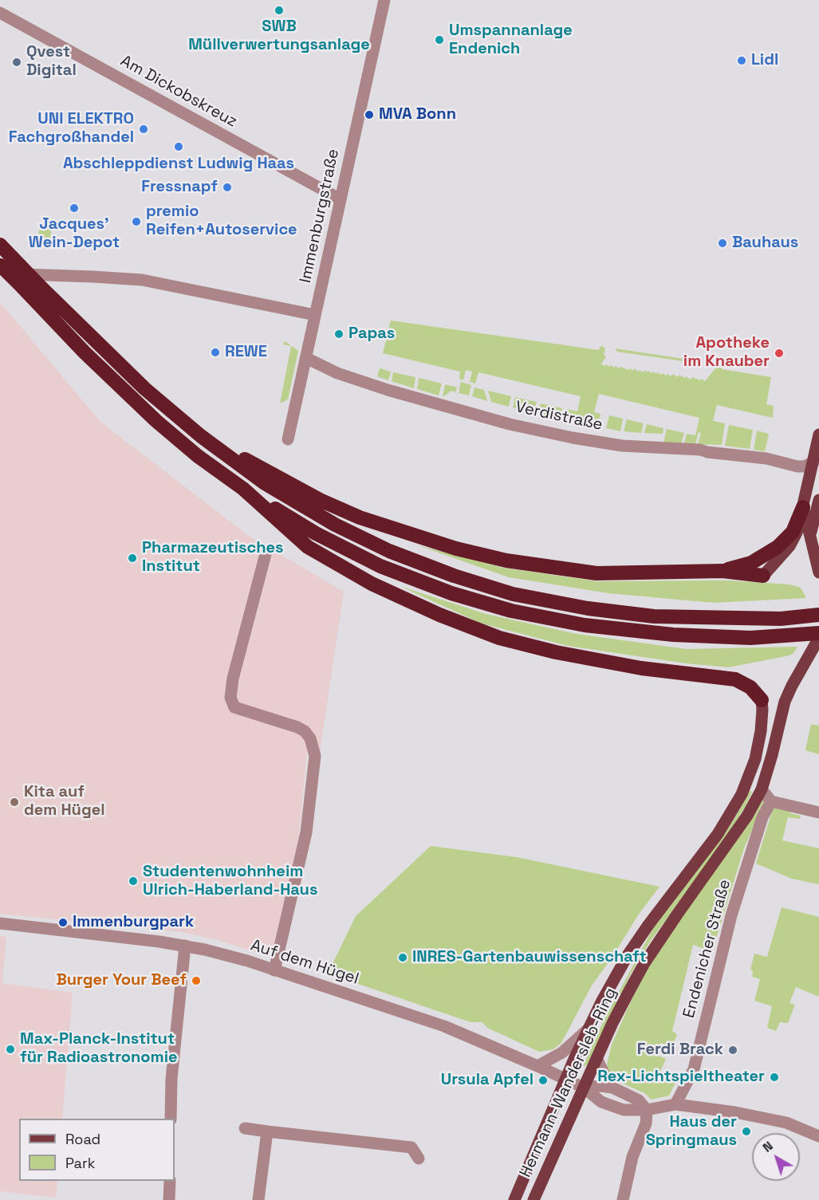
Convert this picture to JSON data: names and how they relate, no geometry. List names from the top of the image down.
{
  "streets": {
    "main road": ["Hermann-Wandersleb-Ring"],
    "street": [
      "Am Dickobskreuz",
      "Immenburgstraße",
      "Verdistraße",
      "Endenicher Straße",
      "Auf dem Hügel"
    ]
  },
  "crossings": [
    ["Am Dickobskreuz", "Immenburgstraße"],
    ["Immenburgstraße", "Verdistraße"],
    ["Endenicher Straße", "Auf dem Hügel"],
    ["Auf dem Hügel", "Hermann-Wandersleb-Ring"]
  ],
  "places": [
    "SWB Müllverwertungsanlage",
    "Umspannanlage Endenich",
    "Lidl",
    "Qvest Digital",
    "MVA Bonn",
    "UNI ELEKTRO Fachgroßhandel",
    "Abschleppdienst Ludwig Haas",
    "Fressnapf",
    "Jacques' Wein-Depot",
    "premio Reifen+Autoservice",
    "Bauhaus",
    "Papas",
    "REWE",
    "Apotheke im Knauber",
    "Pharmazeutisches Institut",
    "Kita auf dem Hügel",
    "Studentenwohnheim Ulrich-Haberland-Haus",
    "Immenburgpark",
    "INRES-Gartenbauwissenschaft",
    "Burger Your Beef",
    "Max-Planck-Institut für Radioastronomie",
    "Ferdi Brack",
    "Rex-Lichtspieltheater",
    "Ursula Apfel",
    "Haus der Springmaus"
  ],
  "legend": ["Road", "Park"],
  "north": "top left"
}
